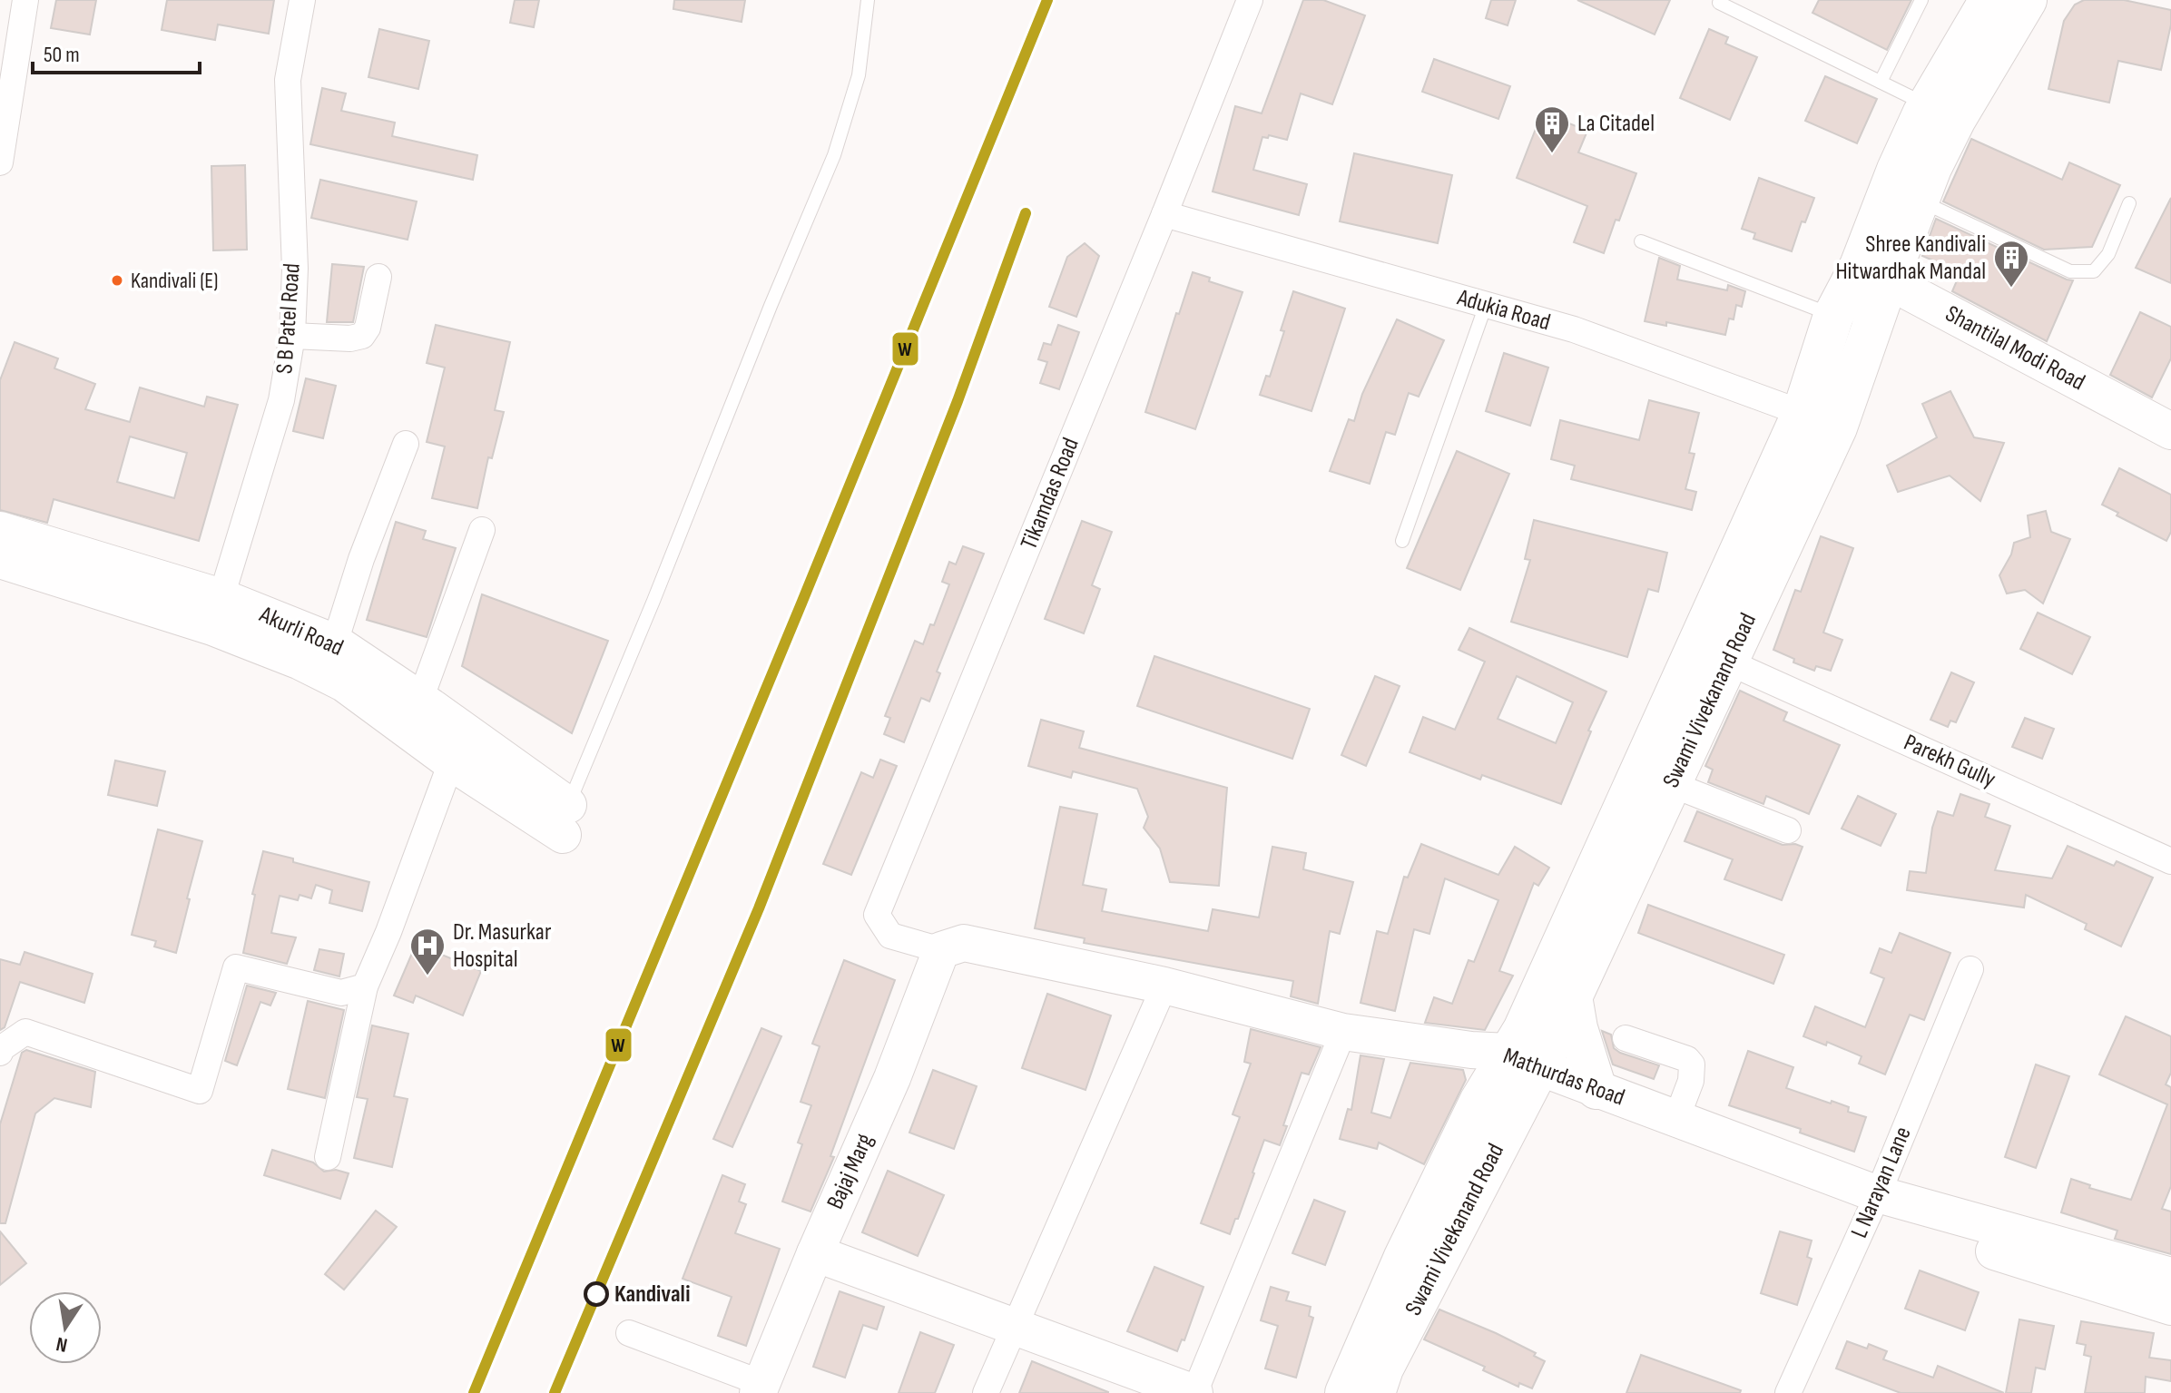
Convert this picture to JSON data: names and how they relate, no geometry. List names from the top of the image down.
{
  "streets": {
    "main road": ["Swami Vivekanand Road"],
    "street": [
      "Adukia Road",
      "S B Patel Road",
      "Shantilal Modi Road",
      "Tikamdas Road",
      "Akurli Road",
      "Parekh Gully",
      "Mathurdas Road",
      "Bajaj Marg",
      "L Narayan Lane"
    ]
  },
  "crossings": [
    ["Adukia Road", "Tikamdas Road"],
    ["Adukia Road", "Swami Vivekanand Road"],
    ["S B Patel Road", "Akurli Road"],
    ["Shantilal Modi Road", "Swami Vivekanand Road"],
    ["Tikamdas Road", "Mathurdas Road"],
    ["Tikamdas Road", "Bajaj Marg"],
    ["Swami Vivekanand Road", "Parekh Gully"],
    ["Swami Vivekanand Road", "Mathurdas Road"],
    ["Mathurdas Road", "Bajaj Marg"],
    ["Mathurdas Road", "L Narayan Lane"]
  ],
  "places": {
    "building": ["La Citadel", "Shree Kandivali Hitwardhak Mandal"],
    "other": ["Kandivali (E)", "Kandivali"],
    "hospital": ["Dr. Masurkar Hospital"]
  },
  "lines": ["transit line W"],
  "scale_bar": "50 m",
  "north": "bottom"
}
